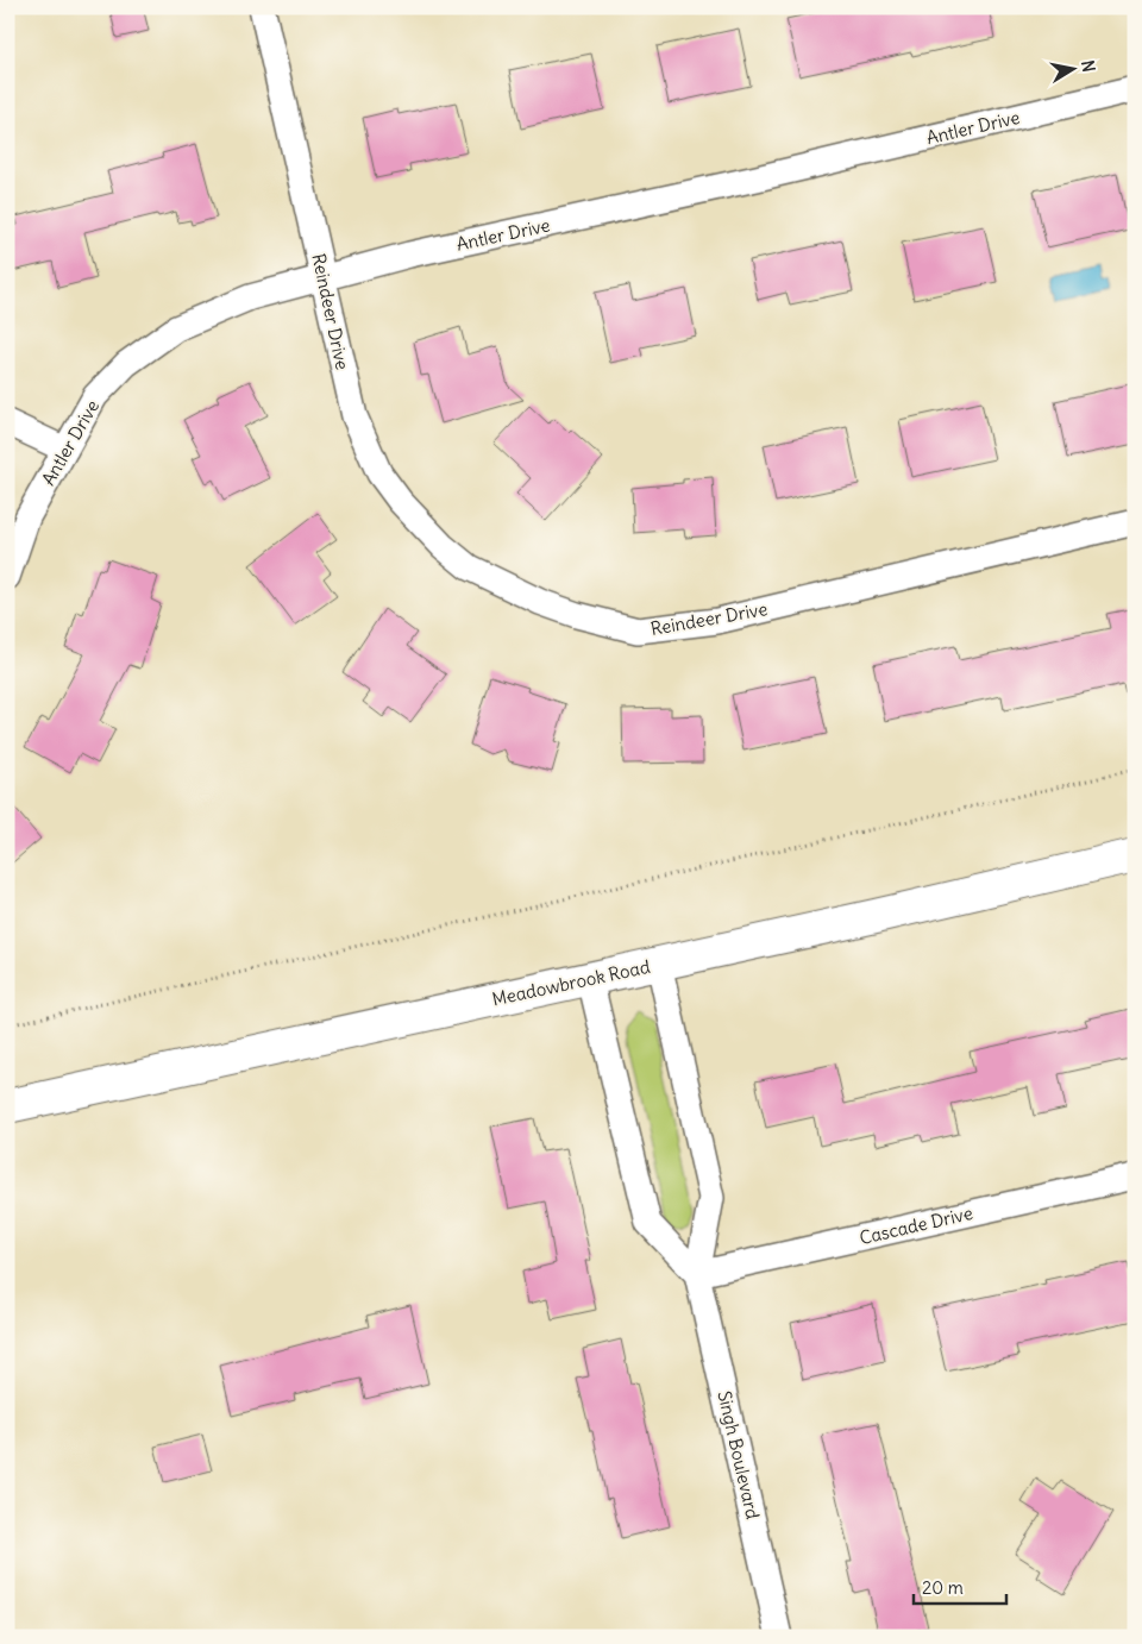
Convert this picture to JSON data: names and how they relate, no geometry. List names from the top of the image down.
{
  "streets": {
    "street": [
      "Antler Drive",
      "Reindeer Drive",
      "Meadowbrook Road",
      "Cascade Drive",
      "Singh Boulevard"
    ]
  },
  "crossings": [
    ["Antler Drive", "Reindeer Drive"],
    ["Meadowbrook Road", "Singh Boulevard"],
    ["Cascade Drive", "Singh Boulevard"]
  ],
  "scale_bar": "20 m",
  "north": "right"
}
